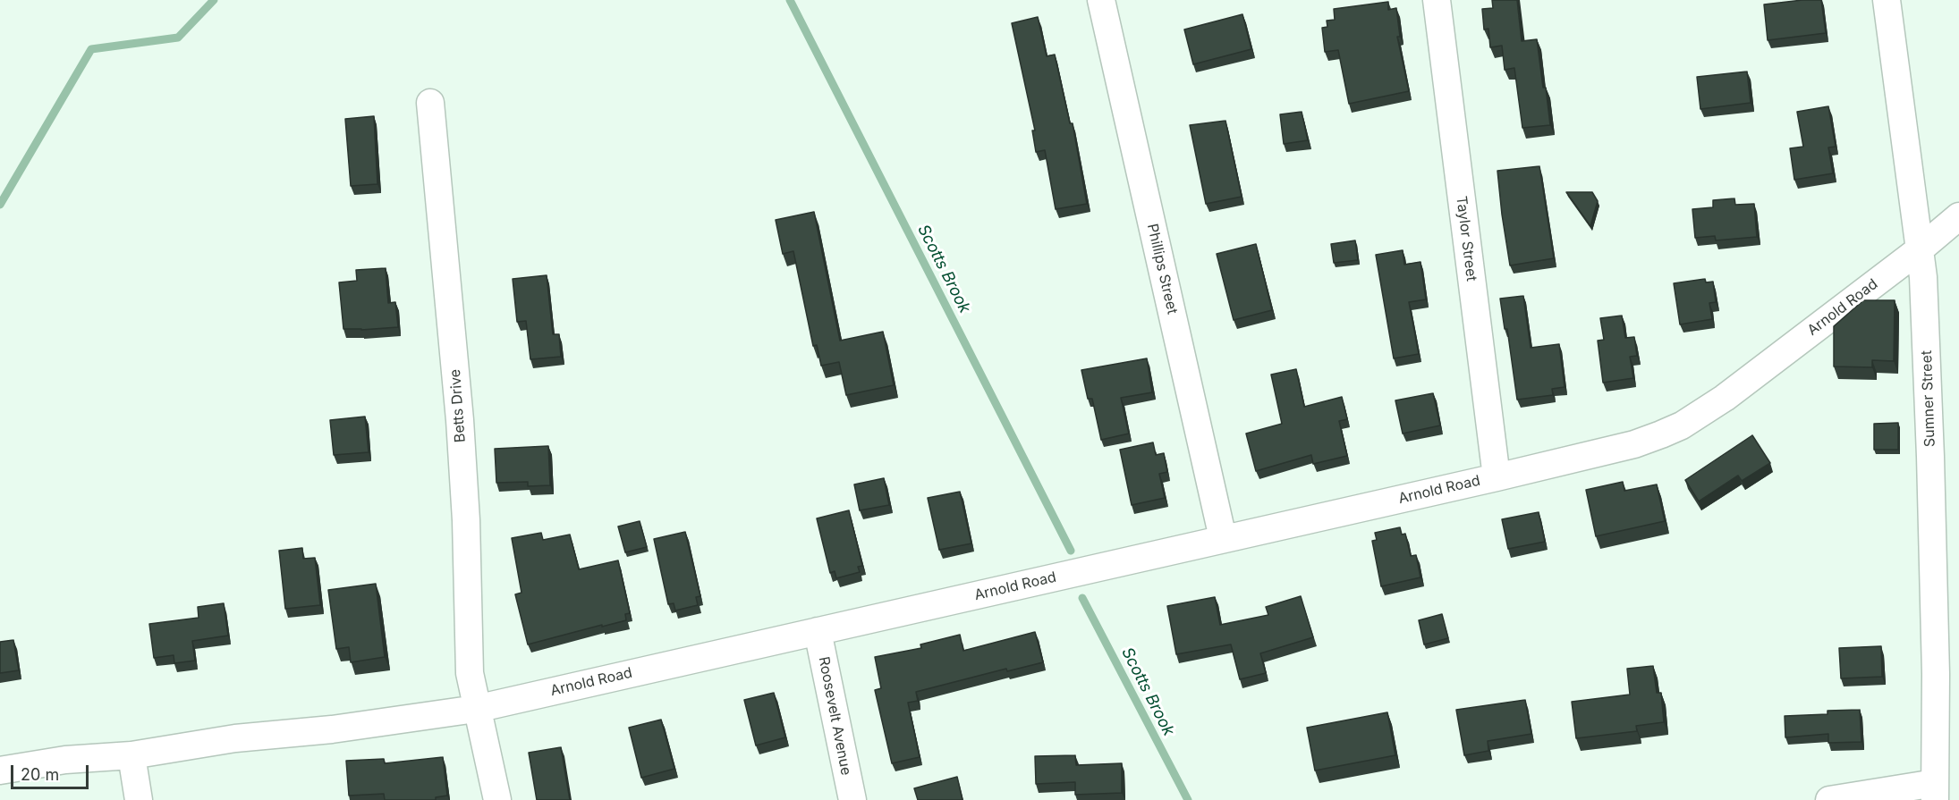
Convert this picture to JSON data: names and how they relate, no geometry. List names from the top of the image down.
{
  "streets": {
    "street": [
      "Taylor Street",
      "Phillips Street",
      "Arnold Road",
      "Sumner Street",
      "Betts Drive",
      "Roosevelt Avenue"
    ]
  },
  "crossings": [
    ["Taylor Street", "Arnold Road"],
    ["Phillips Street", "Arnold Road"],
    ["Arnold Road", "Sumner Street"],
    ["Arnold Road", "Betts Drive"],
    ["Arnold Road", "Roosevelt Avenue"]
  ],
  "water": ["Scotts Brook"],
  "scale_bar": "20 m"
}
